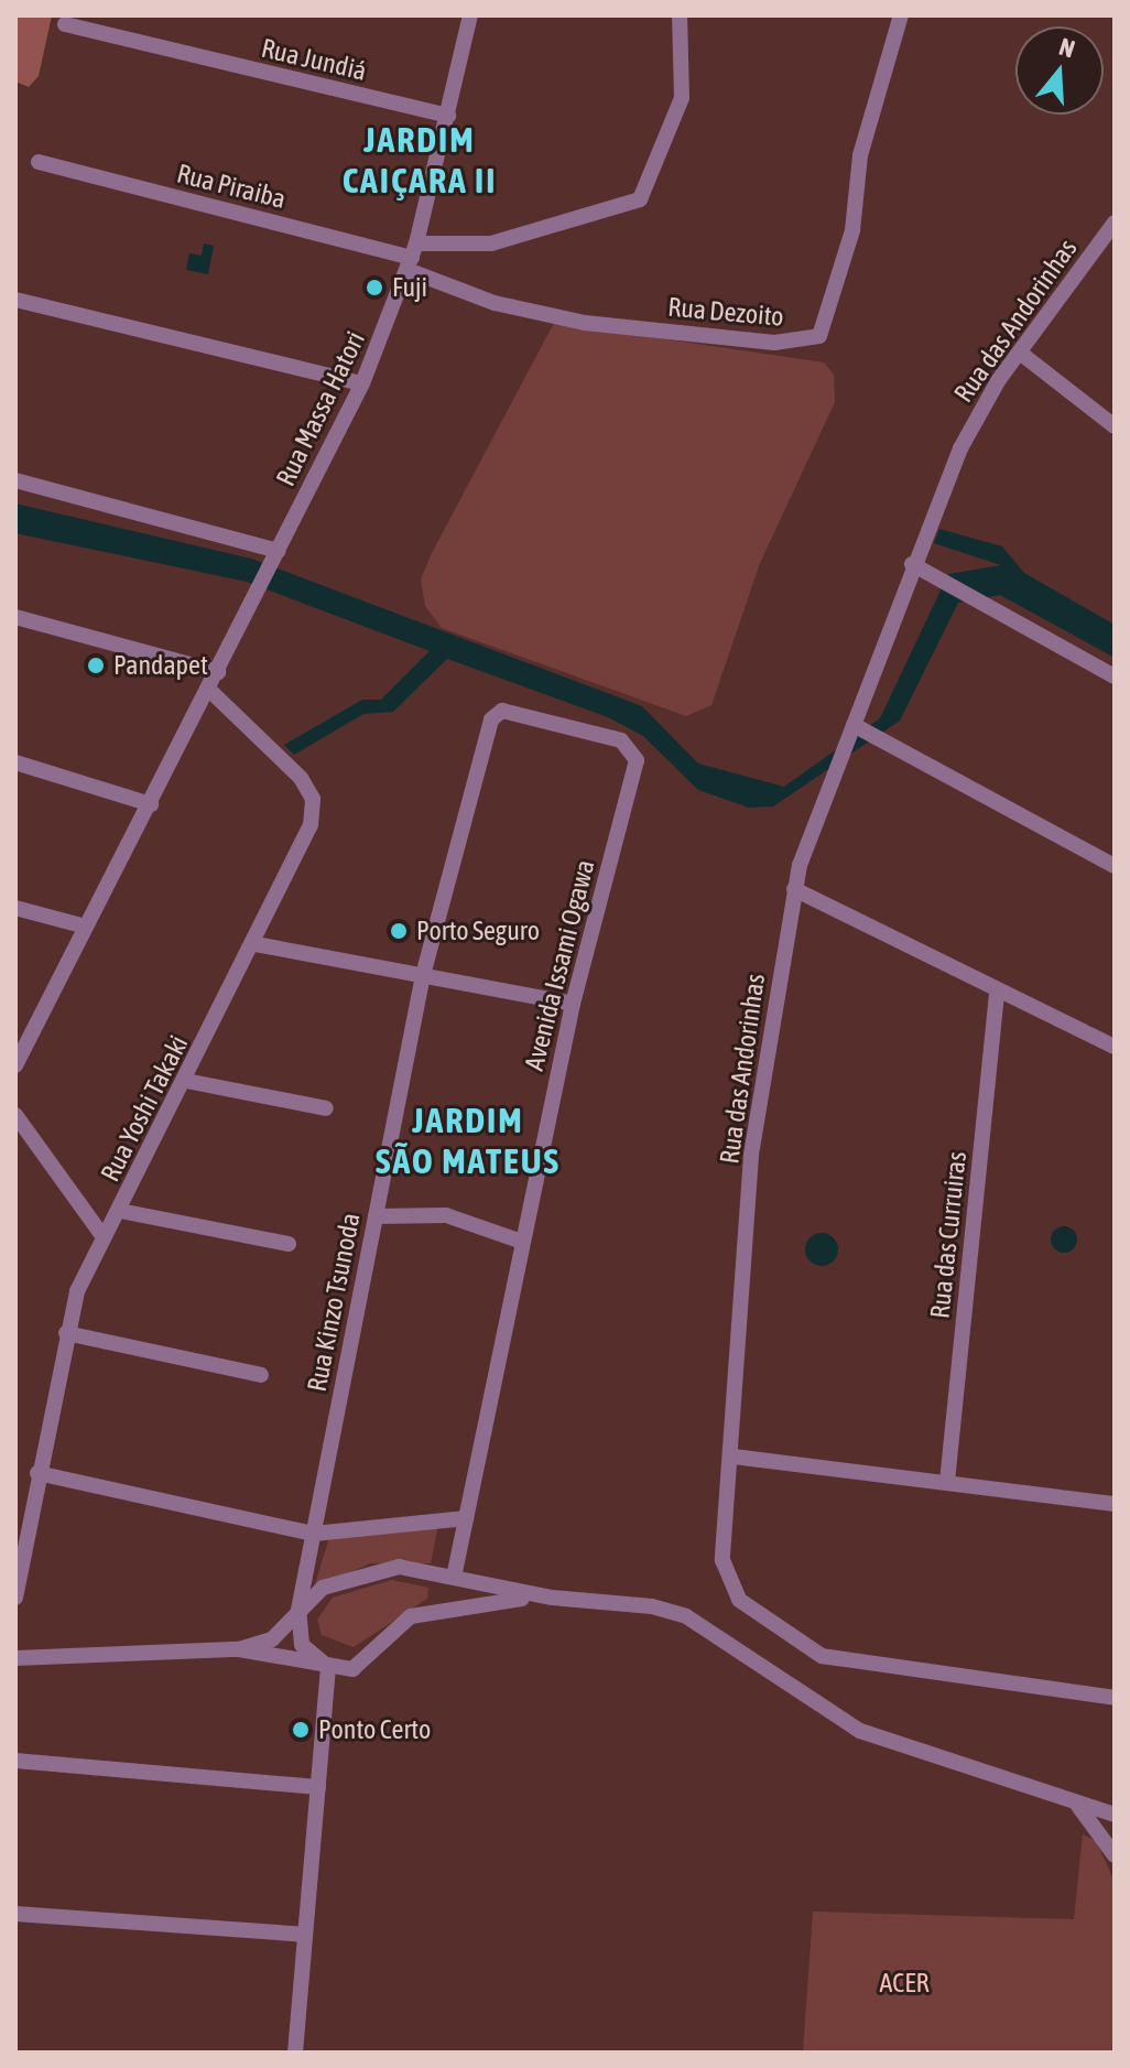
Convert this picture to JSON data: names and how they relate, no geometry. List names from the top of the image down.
{
  "streets": {
    "street": [
      "Rua Jundiá",
      "Rua Piraiba",
      "Rua Dezoito",
      "Rua das Andorinhas",
      "Rua Massa Hatori",
      "Avenida Issami Ogawa",
      "Rua Yoshi Takaki",
      "Rua das Curruiras",
      "Rua Kinzo Tsunoda"
    ]
  },
  "crossings": [
    ["Rua Jundiá", "Rua Massa Hatori"],
    ["Rua Piraiba", "Rua Dezoito"],
    ["Rua Piraiba", "Rua Massa Hatori"],
    ["Rua Dezoito", "Rua Massa Hatori"],
    ["Rua Massa Hatori", "Rua Yoshi Takaki"],
    ["Avenida Issami Ogawa", "Rua Kinzo Tsunoda"]
  ],
  "districts": ["JARDIM CAIÇARA II", "JARDIM SÃO MATEUS"],
  "parks": ["ACER"],
  "places": [
    "Fuji",
    "Pandapet",
    "Porto Seguro",
    "Ponto Certo"
  ],
  "north": "top"
}
